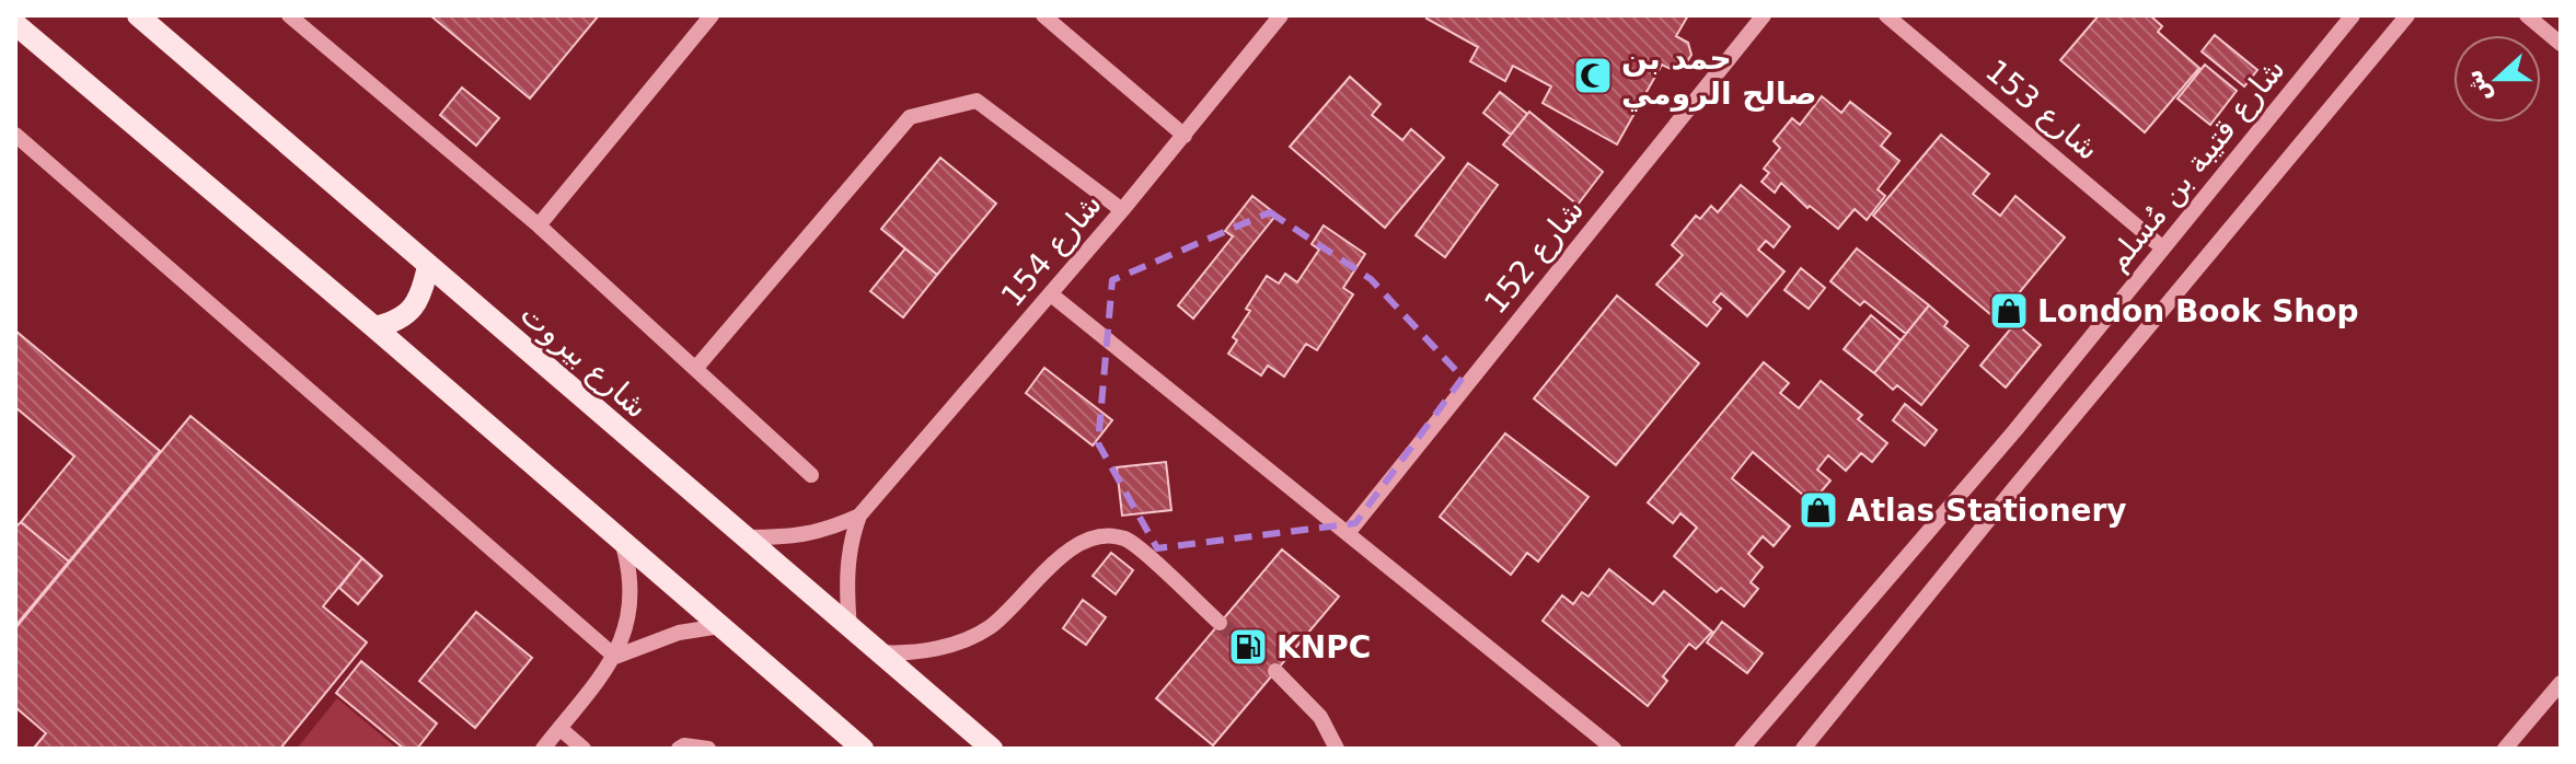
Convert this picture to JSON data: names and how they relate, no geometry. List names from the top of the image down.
{
  "streets": {
    "main road": ["شارع بيروت"],
    "street": [
      "شارع 153",
      "شارع قتيبة بن مُسلم",
      "شارع 154",
      "شارع 152"
    ]
  },
  "crossings": [
    ["شارع 153", "شارع قتيبة بن مُسلم"],
    ["شارع 154", "شارع بيروت"]
  ],
  "places": {
    "mosque": ["حمد بن صالح الرومي"],
    "shop": ["London Book Shop", "Atlas Stationery"],
    "fuel station": ["KNPC"]
  },
  "north": "left"
}
